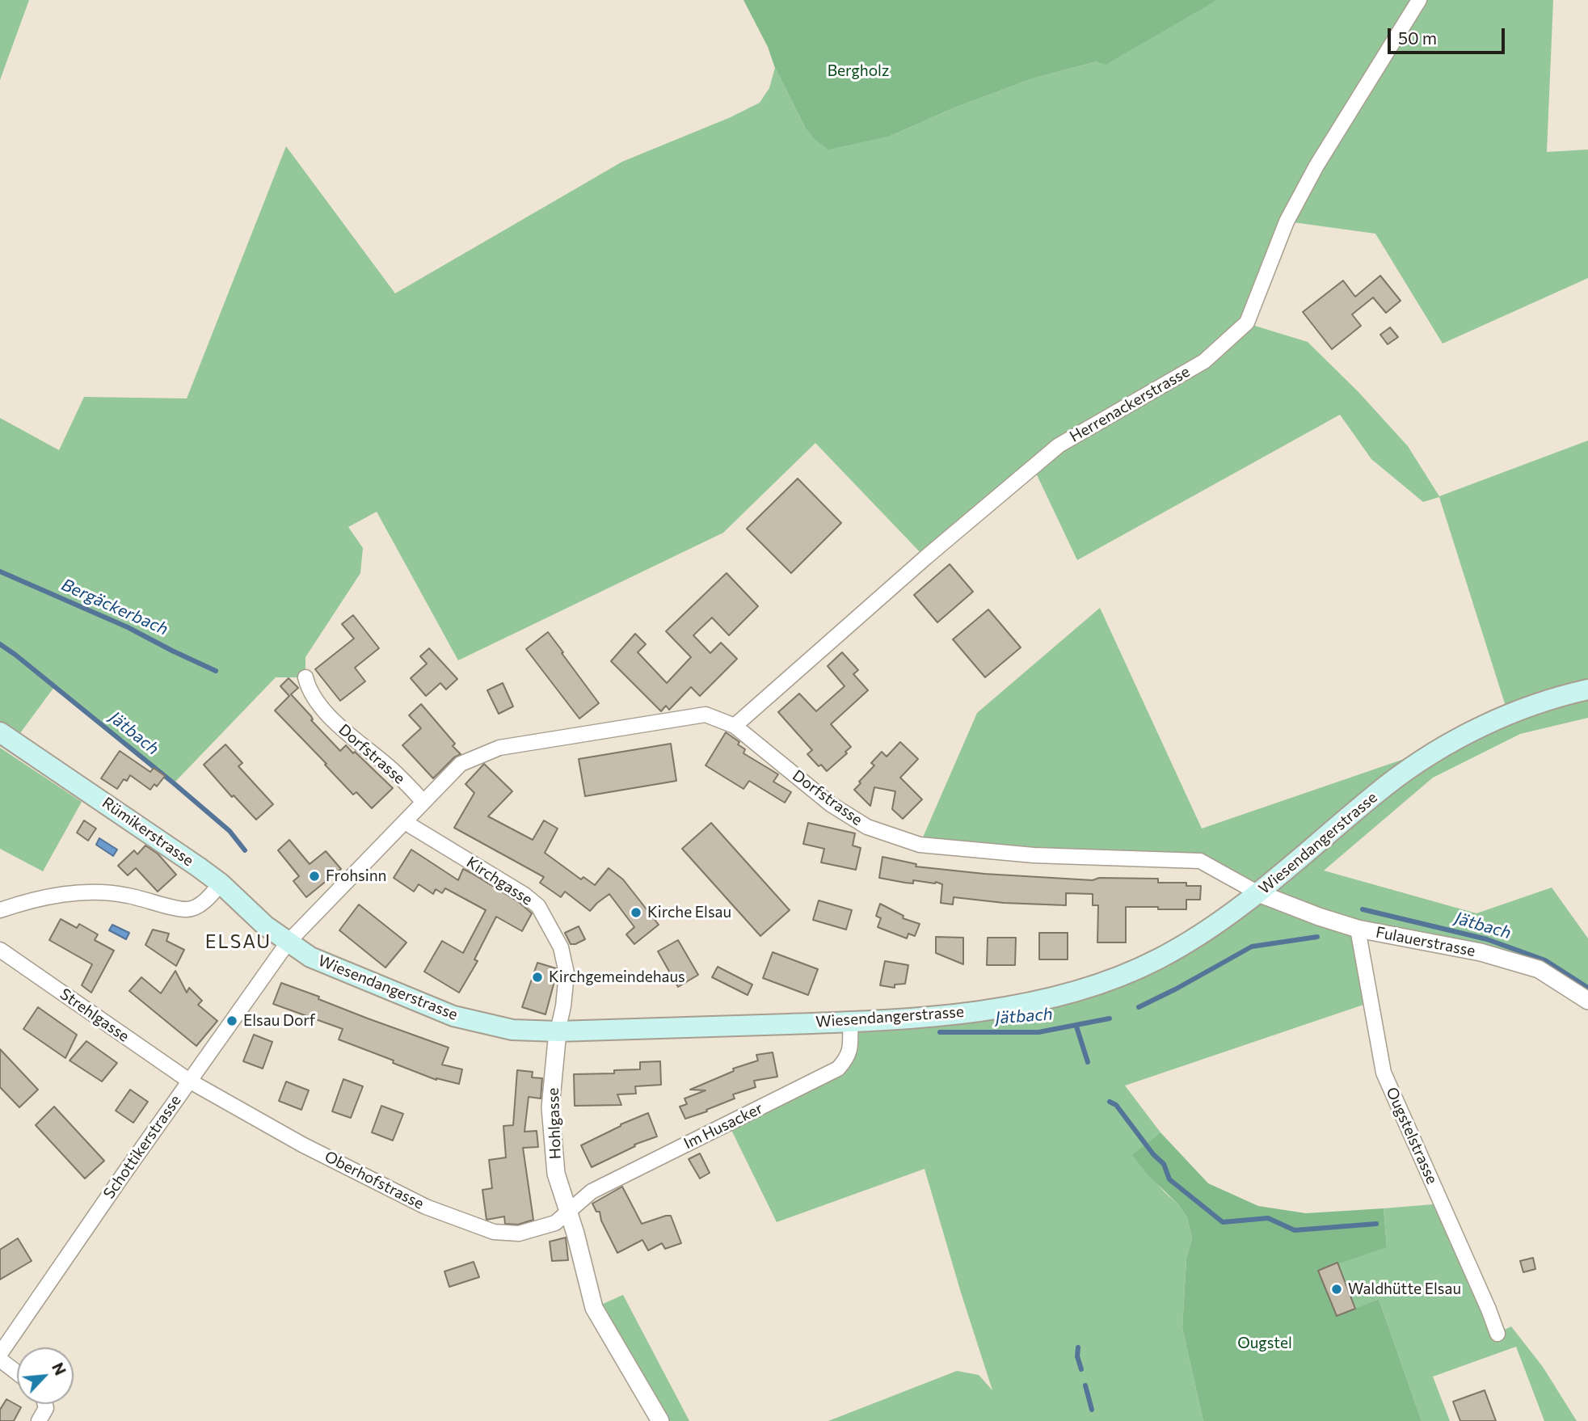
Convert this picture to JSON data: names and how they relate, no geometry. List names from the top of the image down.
{
  "streets": {
    "main road": ["Rümikerstrasse", "Wiesendangerstrasse"],
    "street": [
      "Herrenackerstrasse",
      "Dorfstrasse",
      "Kirchgasse",
      "Fulauerstrasse",
      "Strehlgasse",
      "Hohlgasse",
      "Im Husacker",
      "Ougstelstrasse",
      "Schottikerstrasse",
      "Oberhofstrasse"
    ]
  },
  "crossings": [
    ["Herrenackerstrasse", "Dorfstrasse"],
    ["Dorfstrasse", "Rümikerstrasse"],
    ["Dorfstrasse", "Wiesendangerstrasse"],
    ["Dorfstrasse", "Kirchgasse"],
    ["Dorfstrasse", "Fulauerstrasse"],
    ["Dorfstrasse", "Schottikerstrasse"],
    ["Rümikerstrasse", "Wiesendangerstrasse"],
    ["Rümikerstrasse", "Schottikerstrasse"],
    ["Wiesendangerstrasse", "Kirchgasse"],
    ["Wiesendangerstrasse", "Fulauerstrasse"],
    ["Wiesendangerstrasse", "Hohlgasse"],
    ["Wiesendangerstrasse", "Im Husacker"],
    ["Wiesendangerstrasse", "Schottikerstrasse"],
    ["Kirchgasse", "Hohlgasse"],
    ["Fulauerstrasse", "Ougstelstrasse"],
    ["Strehlgasse", "Schottikerstrasse"],
    ["Strehlgasse", "Oberhofstrasse"],
    ["Hohlgasse", "Im Husacker"],
    ["Hohlgasse", "Oberhofstrasse"],
    ["Im Husacker", "Oberhofstrasse"],
    ["Schottikerstrasse", "Oberhofstrasse"]
  ],
  "districts": ["ELSAU"],
  "water": ["Bergäckerbach", "Jätbach"],
  "parks": ["Bergholz", "Ougstel"],
  "places": [
    "Frohsinn",
    "Kirche Elsau",
    "Kirchgemeindehaus",
    "Elsau Dorf",
    "Waldhütte Elsau"
  ],
  "scale_bar": "50 m",
  "north": "top right"
}
